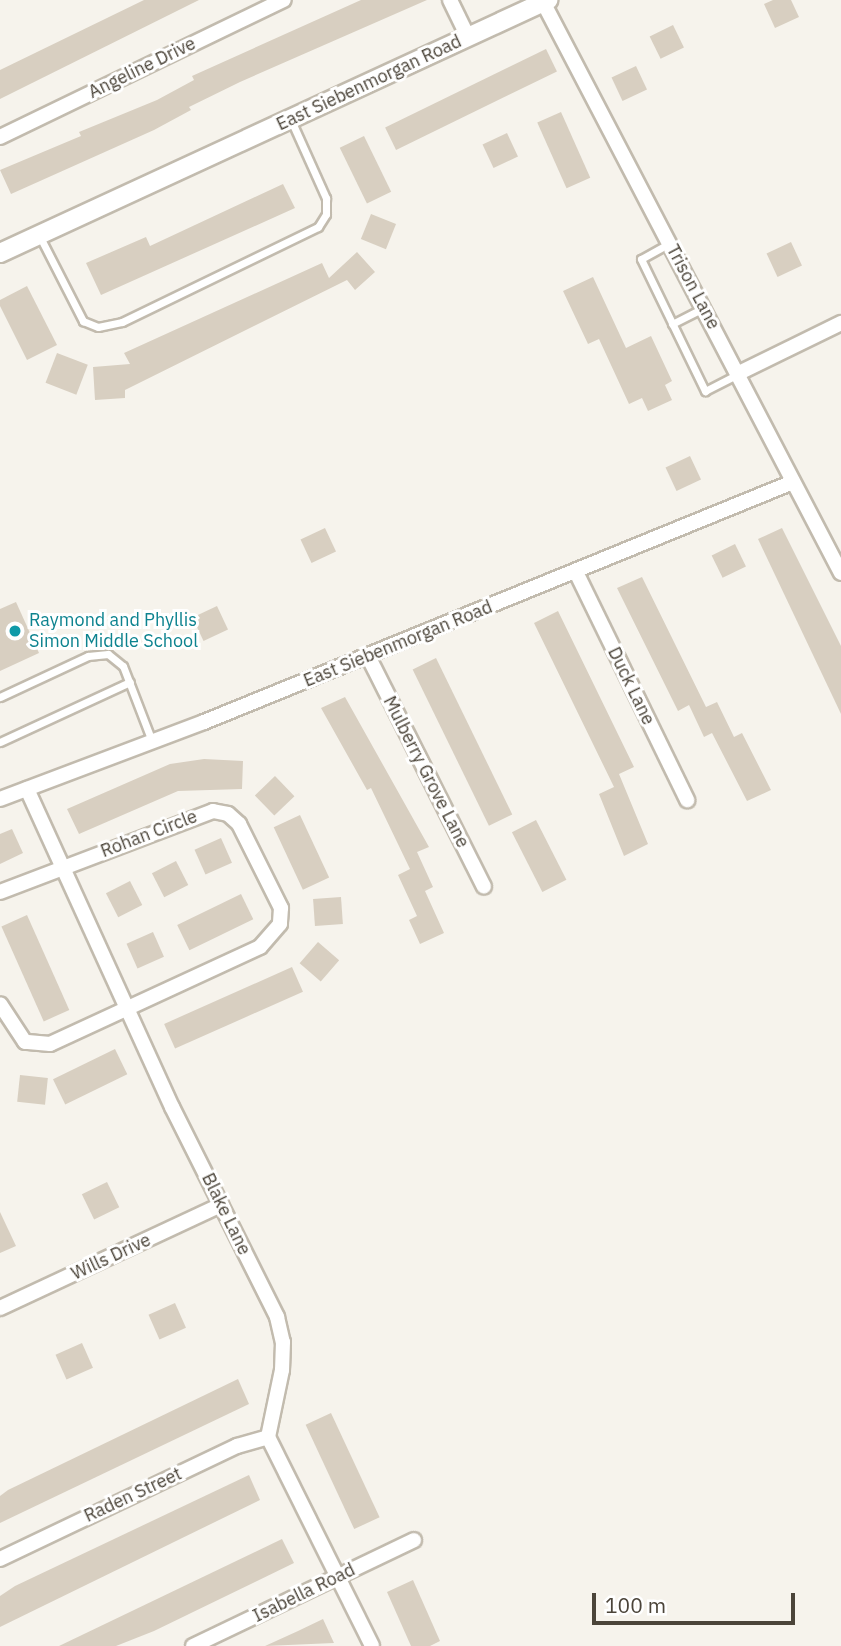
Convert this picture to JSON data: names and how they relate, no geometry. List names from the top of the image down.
{
  "streets": {
    "street": [
      "Angeline Drive",
      "East Siebenmorgan Road",
      "Trison Lane",
      "Duck Lane",
      "Mulberry Grove Lane",
      "Rohan Circle",
      "Blake Lane",
      "Wills Drive",
      "Raden Street",
      "Isabella Road"
    ]
  },
  "crossings": [
    ["East Siebenmorgan Road", "Trison Lane"],
    ["East Siebenmorgan Road", "Duck Lane"],
    ["East Siebenmorgan Road", "Mulberry Grove Lane"],
    ["East Siebenmorgan Road", "Blake Lane"],
    ["Rohan Circle", "Blake Lane"],
    ["Blake Lane", "Wills Drive"],
    ["Blake Lane", "Raden Street"]
  ],
  "places": ["Raymond and Phyllis Simon Middle School"],
  "scale_bar": "100 m"
}
